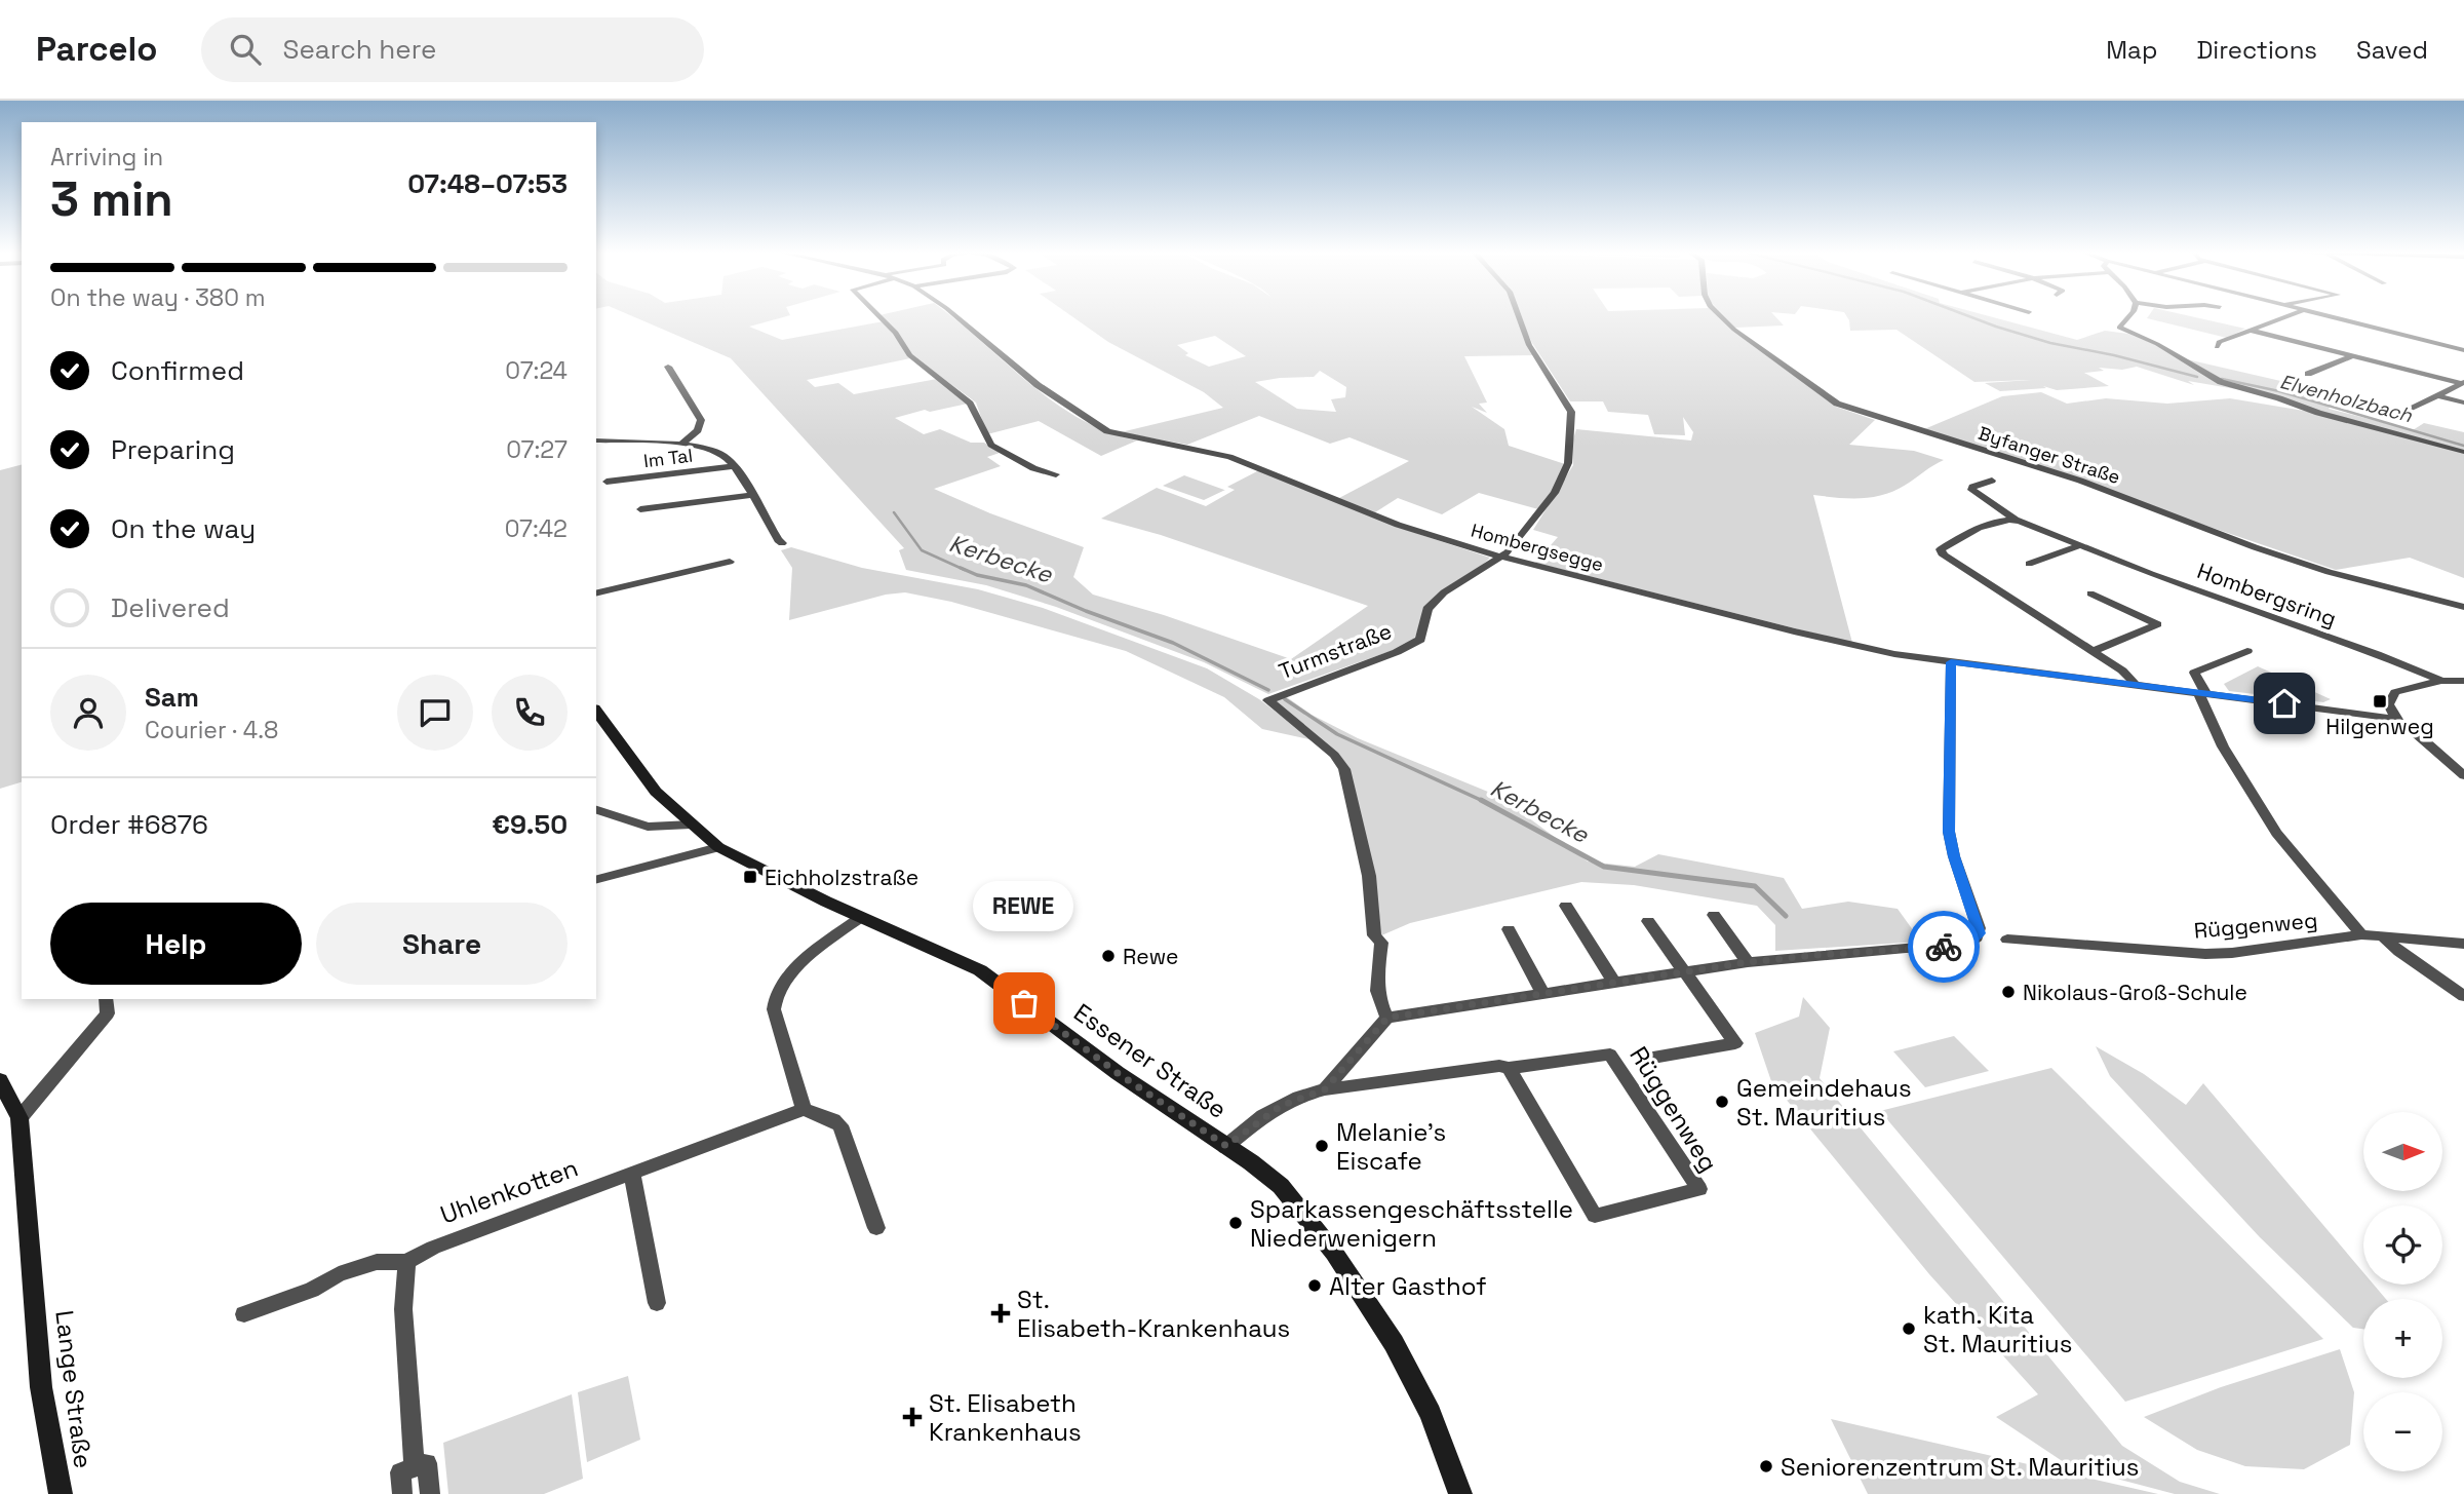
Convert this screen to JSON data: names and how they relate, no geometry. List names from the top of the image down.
{
  "streets": {
    "street": [
      "Byfanger Straße",
      "Im Tal",
      "Hombergsegge",
      "Hombergsring",
      "Turmstraße",
      "Rüggenweg",
      "Essener Straße",
      "Uhlenkotten",
      "Lange Straße"
    ]
  },
  "crossings": [
    ["Hombergsegge", "Turmstraße"]
  ],
  "water": ["Elvenholzbach", "Kerbecke"],
  "places": {
    "transit": ["Hilgenweg", "Eichholzstraße"],
    "other": [
      "Rewe",
      "Nikolaus-Groß-Schule",
      "REWE",
      "Gemeindehaus St. Mauritius",
      "Melanie's Eiscafe",
      "Sparkassengeschäftsstelle Niederwenigern",
      "Alter Gasthof",
      "kath. Kita St. Mauritius",
      "Seniorenzentrum St. Mauritius"
    ],
    "health": ["St. Elisabeth-Krankenhaus", "St. Elisabeth Krankenhaus"]
  },
  "north": "right",
  "page": {
    "header": "Parcelo",
    "search": "Search here",
    "nav": ["Map", "Directions", "Saved"],
    "heading": ["3 min", "Arriving in", "07:48–07:53"],
    "panel": [
      "Sam",
      "Courier · 4.8",
      "Order #6876",
      "€9.50"
    ],
    "bar": "On the way · 380 m",
    "list": [
      ["Confirmed", "07:24"],
      ["Preparing", "07:27"],
      ["On the way", "07:42"],
      "Delivered"
    ],
    "bubble": "REWE",
    "buttons": ["Help", "Share"],
    "map_buttons": ["+", "−"]
  }
}
